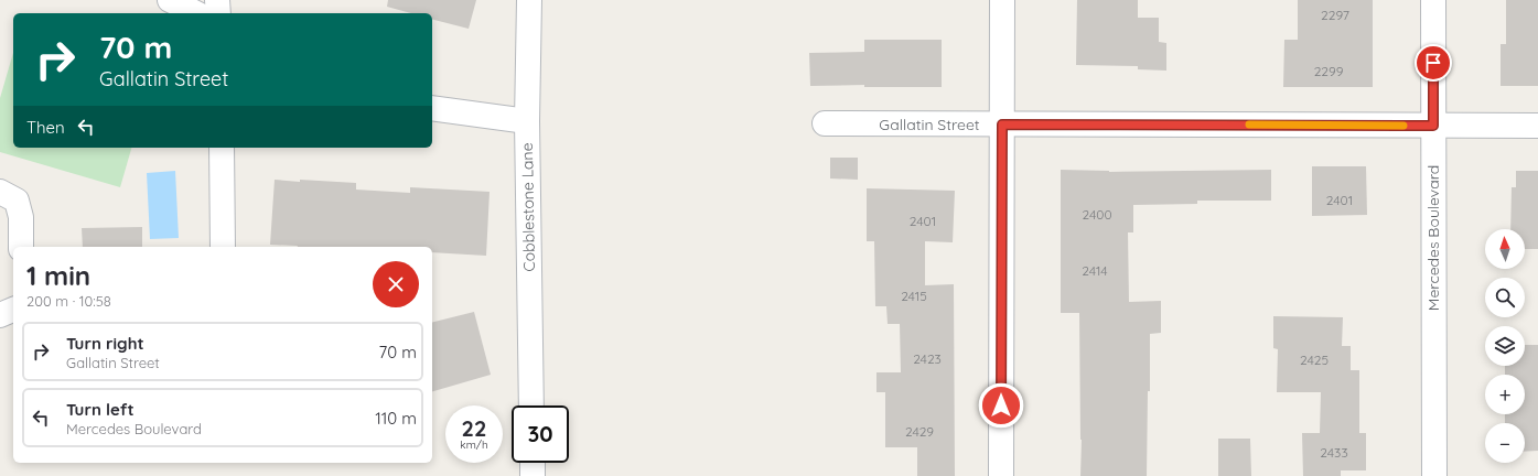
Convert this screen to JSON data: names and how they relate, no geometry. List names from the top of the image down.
{
  "streets": {
    "street": ["Gallatin Street", "Cobblestone Lane", "Mercedes Boulevard"]
  },
  "crossings": [
    ["Gallatin Street", "Mercedes Boulevard"]
  ],
  "house_numbers": [
    "2297",
    "2299",
    "2401",
    "2400",
    "2401",
    "2414",
    "2415",
    "2423",
    "2425",
    "2429",
    "2433"
  ],
  "north": "top",
  "page": {
    "turn": ["70 m", "Gallatin Street"],
    "then": "Then",
    "map_buttons": ["+", "−"],
    "heading": ["1 min", "200 m · 10:58"],
    "list": [
      {
        "name": "Turn right",
        "note": "Gallatin Street",
        "value": "70 m"
      },
      {
        "name": "Turn left",
        "note": "Mercedes Boulevard",
        "value": "110 m"
      }
    ],
    "speed": "22 km/h",
    "limit": "30"
  }
}
